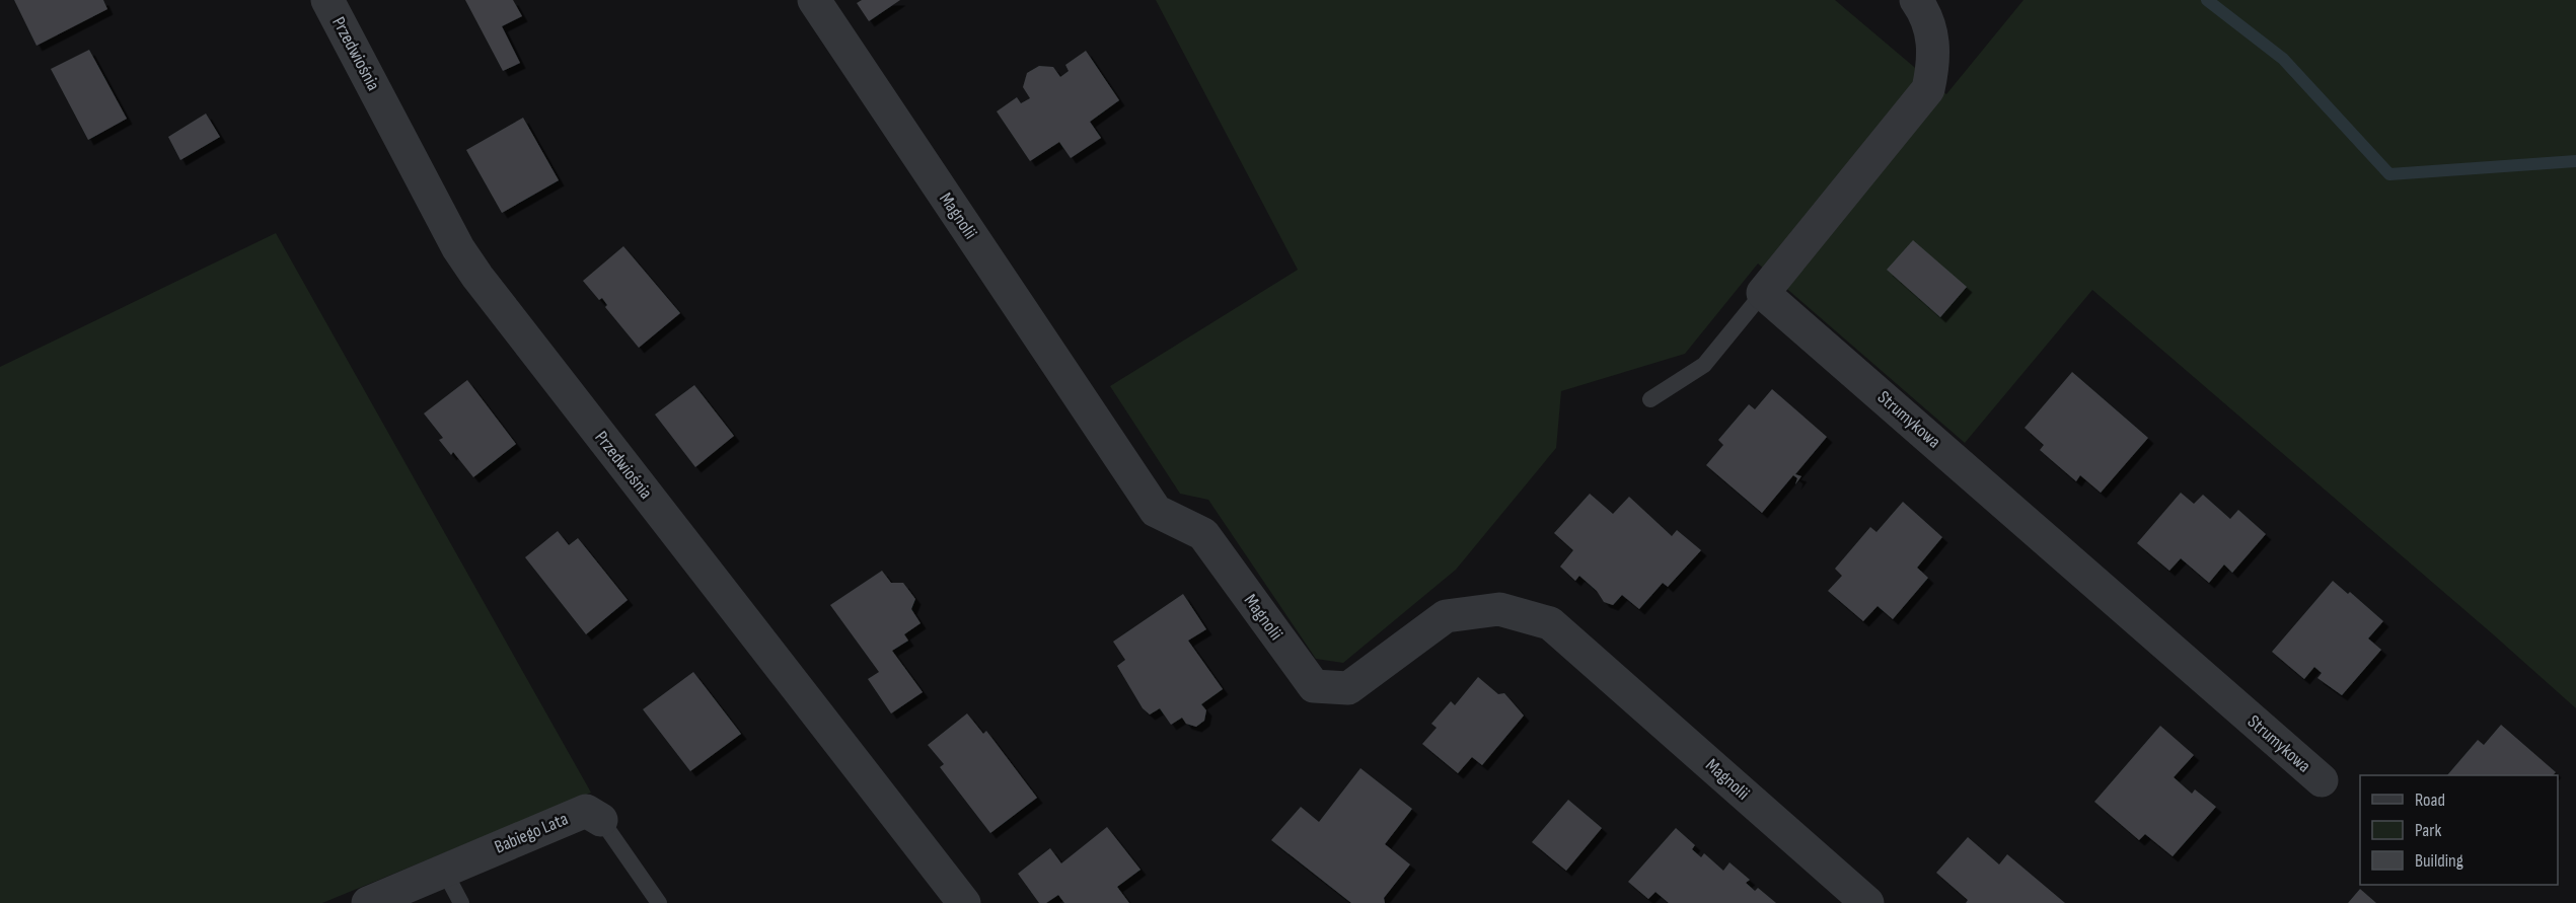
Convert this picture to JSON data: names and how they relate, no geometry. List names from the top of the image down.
{
  "streets": {
    "street": [
      "Przedwiośnia",
      "Magnolii",
      "Strumykowa",
      "Babiego Lata"
    ]
  },
  "legend": ["Road", "Park", "Building"]
}
